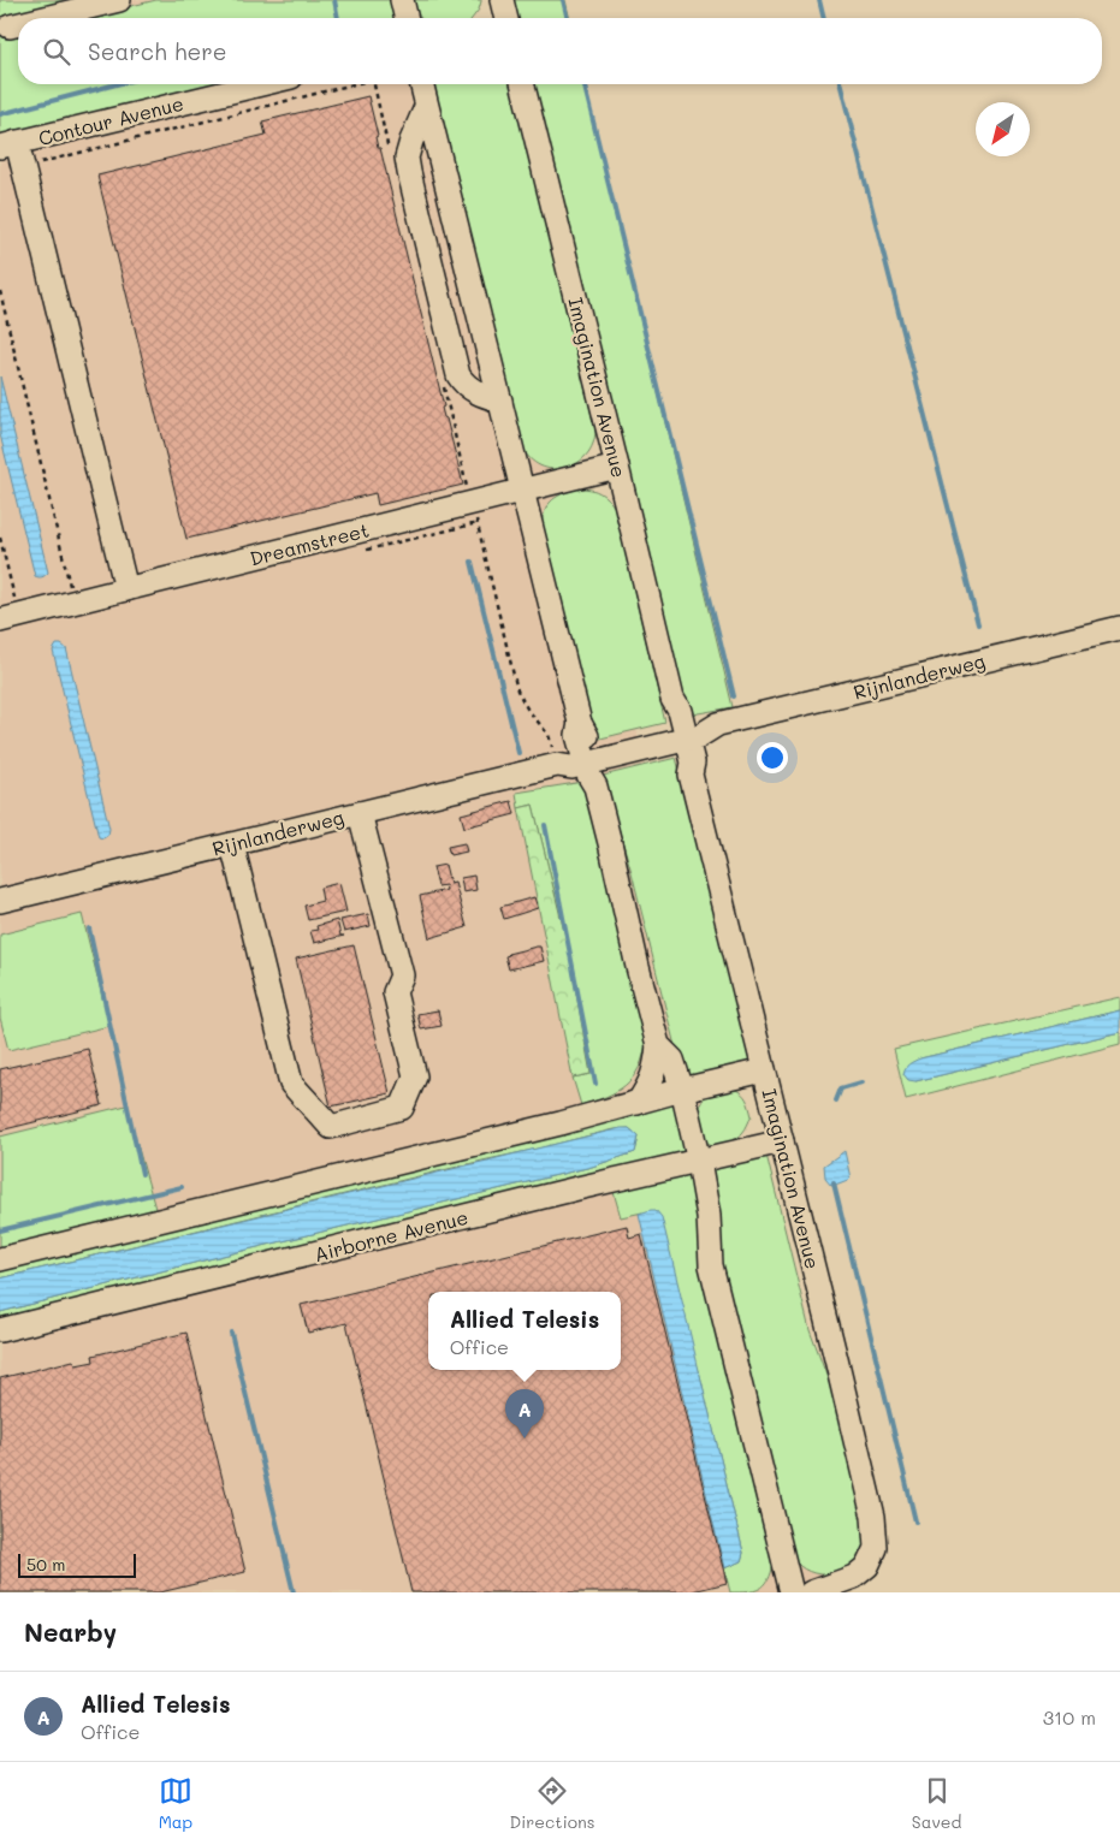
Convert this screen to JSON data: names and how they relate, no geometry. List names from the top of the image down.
{
  "streets": {
    "street": [
      "Contour Avenue",
      "Imagination Avenue",
      "Dreamstreet",
      "Rijnlanderweg",
      "Airborne Avenue"
    ]
  },
  "crossings": [
    ["Imagination Avenue", "Dreamstreet"],
    ["Imagination Avenue", "Rijnlanderweg"],
    ["Imagination Avenue", "Airborne Avenue"]
  ],
  "scale_bar": "50 m",
  "north": "bottom left",
  "page": {
    "search": "Search here",
    "popup": ["Allied Telesis", "Office"],
    "pins": "A",
    "scale": "50 m",
    "heading": "Nearby",
    "list": [
      {
        "mark": "A",
        "name": "Allied Telesis",
        "note": "Office",
        "value": "310 m"
      }
    ],
    "nav": ["Map", "Directions", "Saved"]
  }
}
